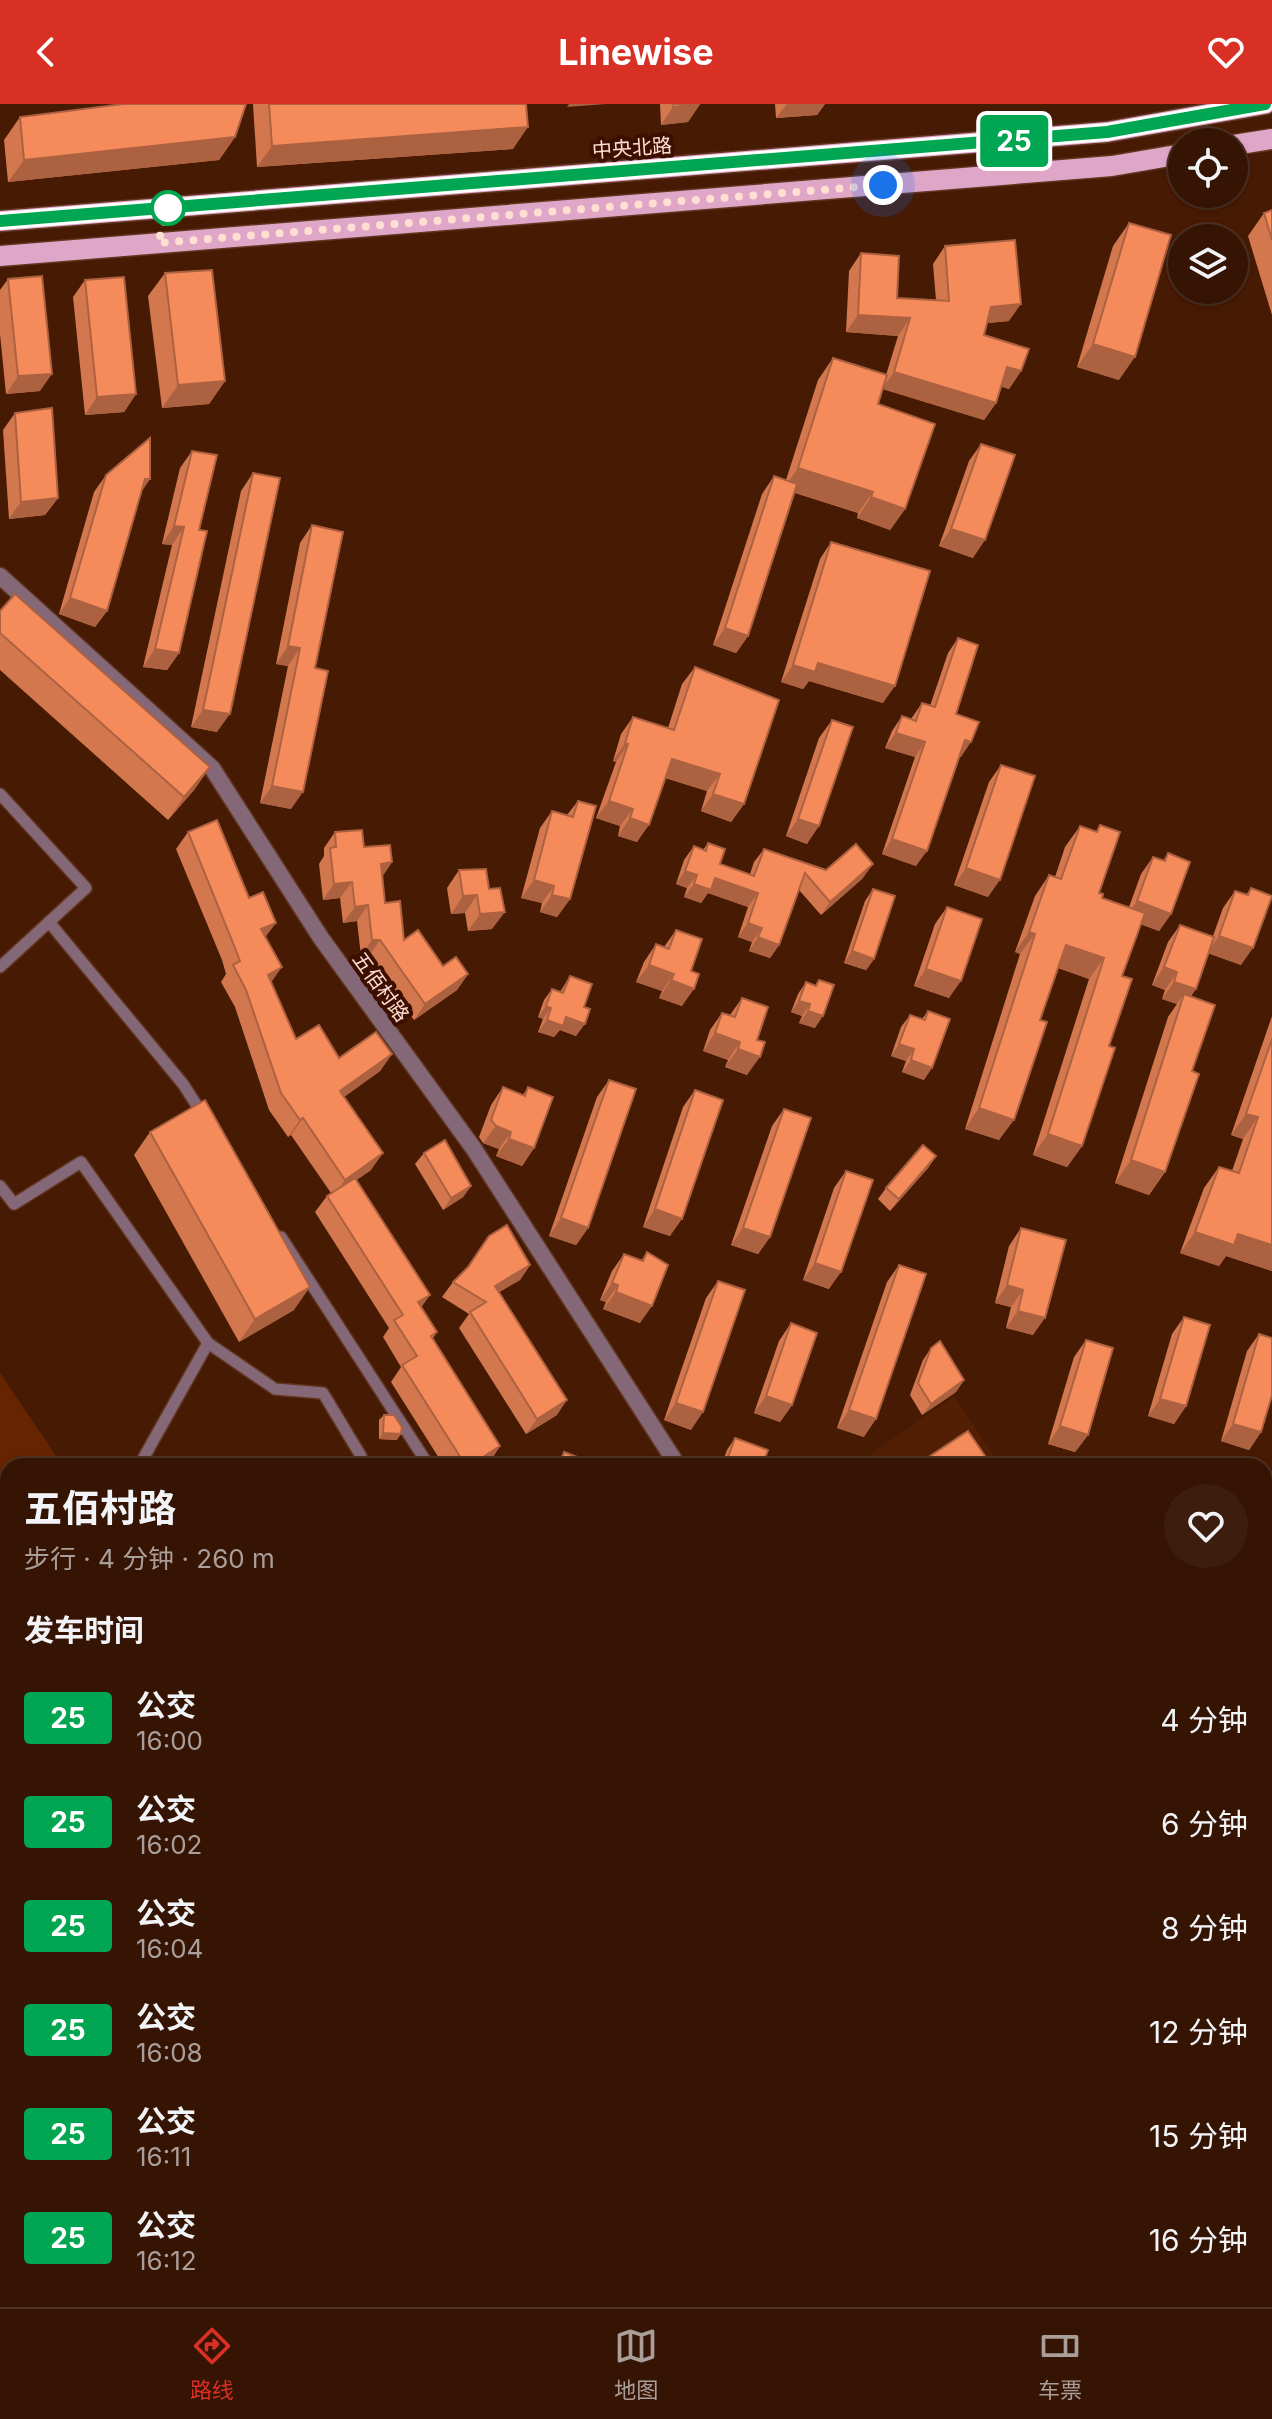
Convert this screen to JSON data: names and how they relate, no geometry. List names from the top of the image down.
{
  "streets": {
    "main road": ["中央北路"],
    "street": ["五佰村路"]
  },
  "lines": ["bus line 25"],
  "page": {
    "header": "Linewise",
    "on_map": "25",
    "heading": [
      ["五佰村路", "步行 · 4 分钟 · 260 m"],
      "发车时间"
    ],
    "list": [
      {
        "mark": "25",
        "name": "公交",
        "note": "16:00",
        "value": "4 分钟"
      },
      {
        "mark": "25",
        "name": "公交",
        "note": "16:02",
        "value": "6 分钟"
      },
      {
        "mark": "25",
        "name": "公交",
        "note": "16:04",
        "value": "8 分钟"
      },
      {
        "mark": "25",
        "name": "公交",
        "note": "16:08",
        "value": "12 分钟"
      },
      {
        "mark": "25",
        "name": "公交",
        "note": "16:11",
        "value": "15 分钟"
      },
      {
        "mark": "25",
        "name": "公交",
        "note": "16:12",
        "value": "16 分钟"
      }
    ],
    "tabs": ["路线", "地图", "车票"]
  }
}
